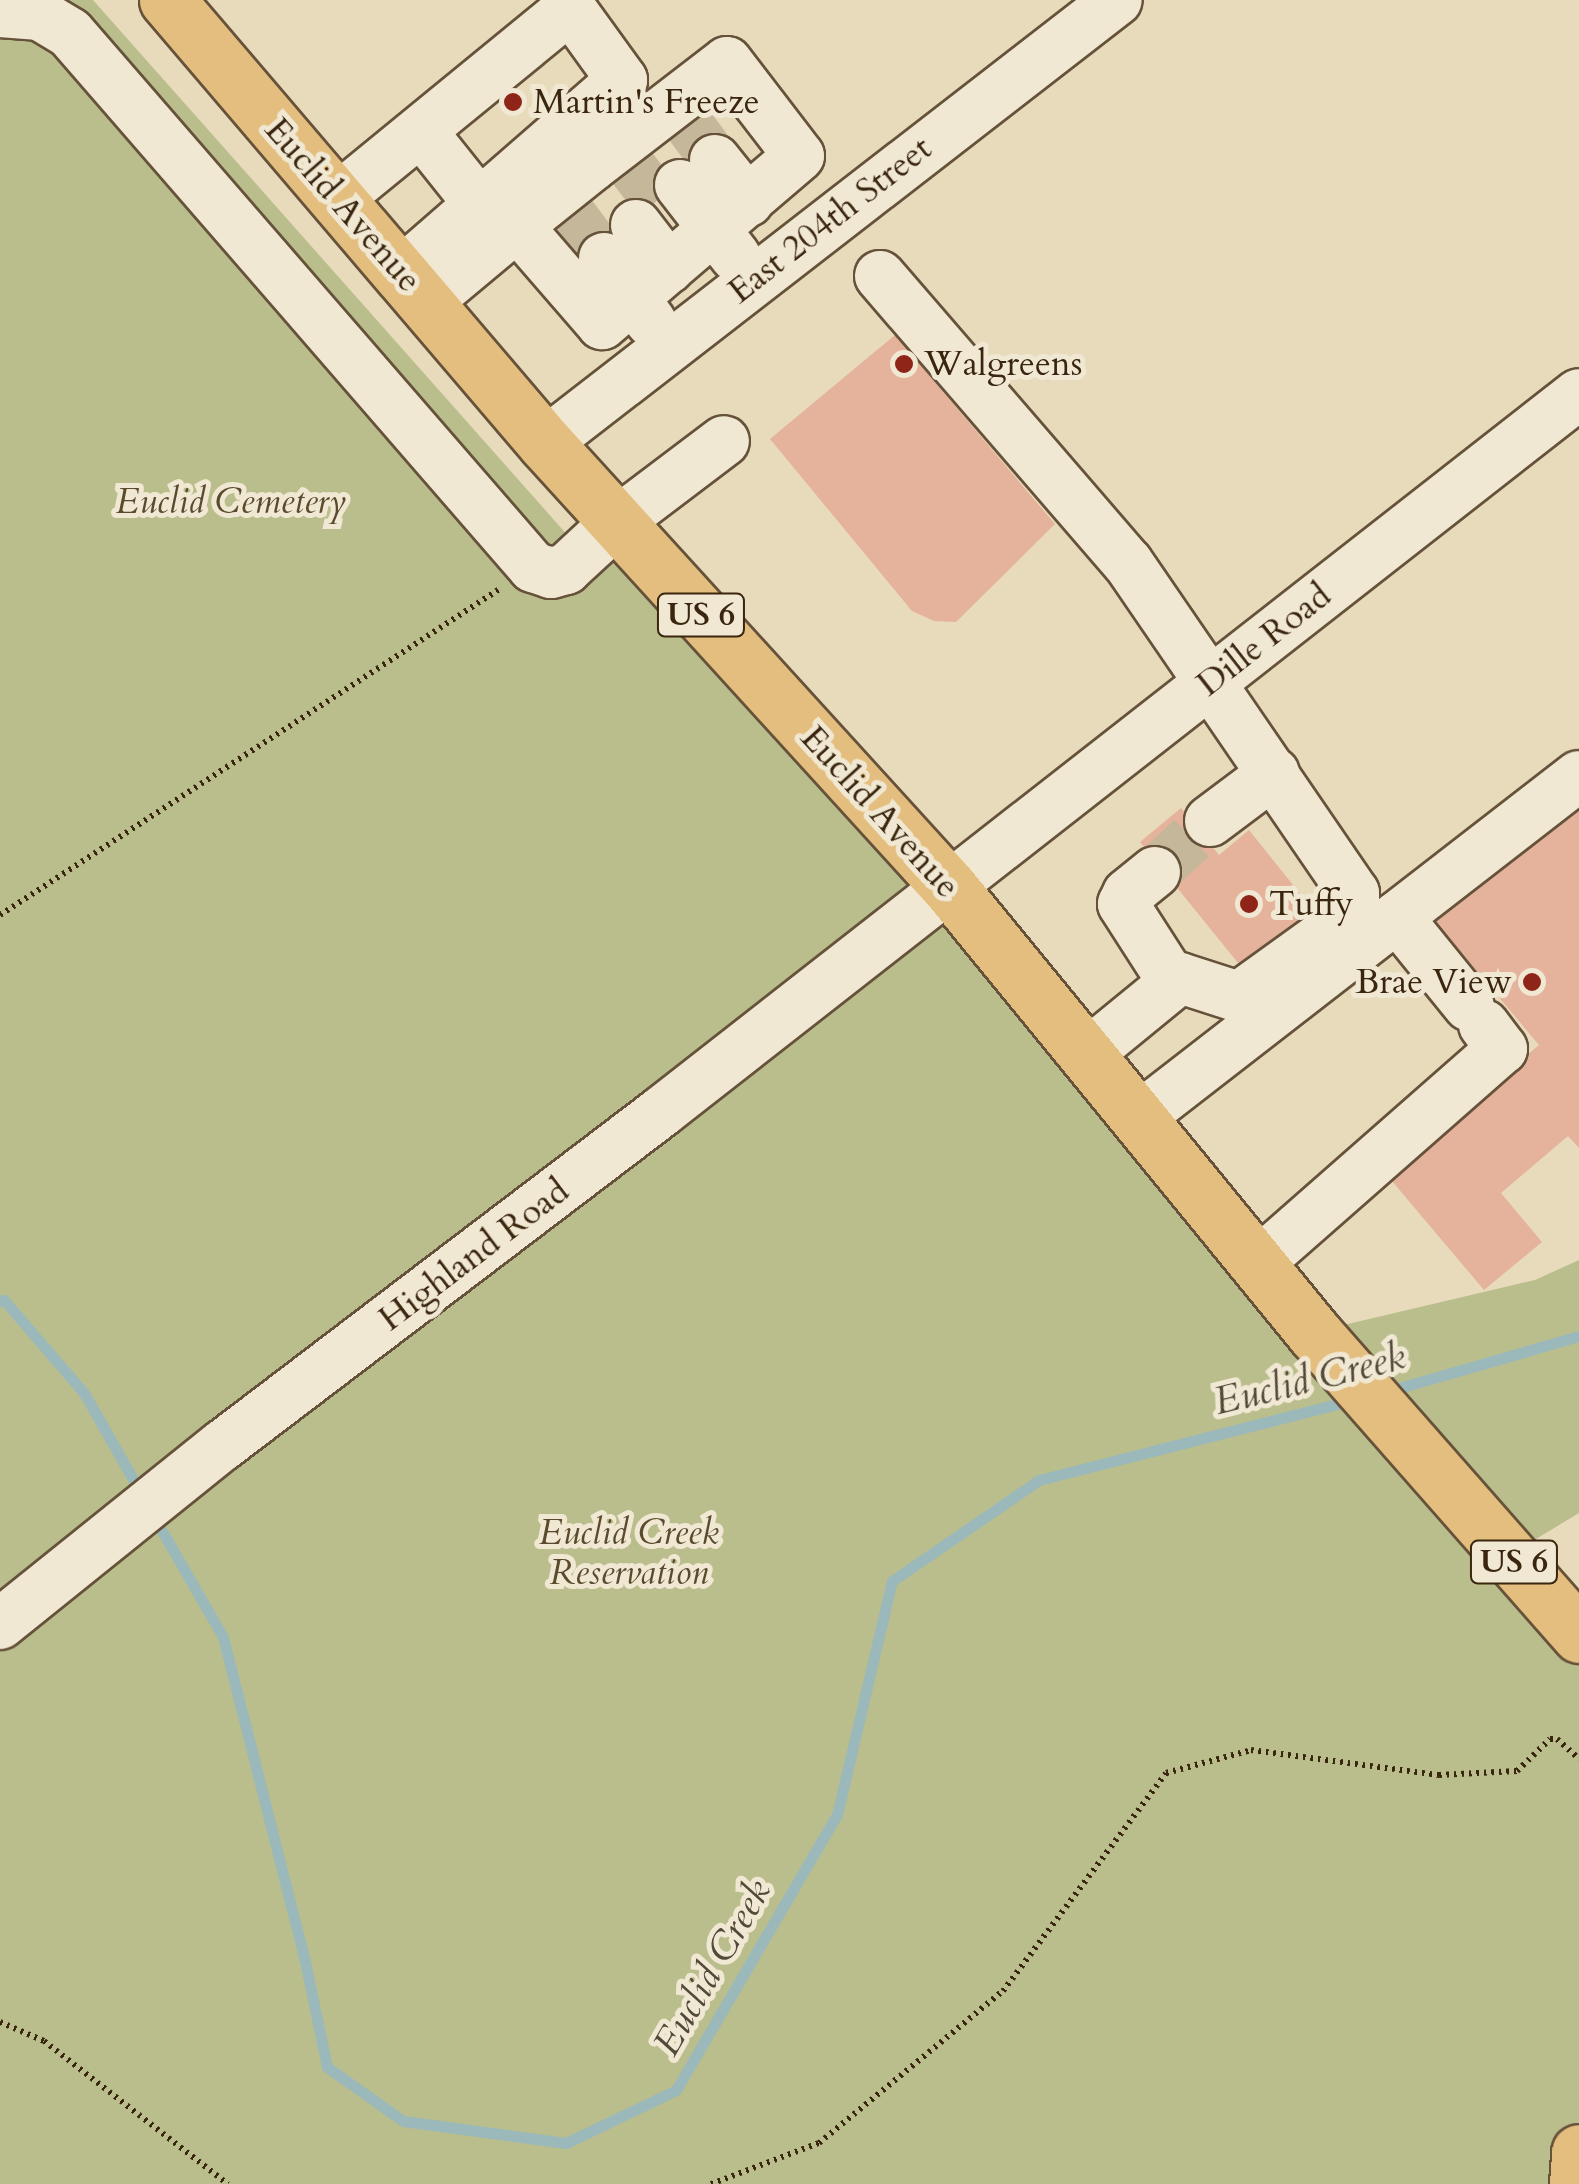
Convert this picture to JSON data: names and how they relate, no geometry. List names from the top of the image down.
{
  "streets": {
    "main road": ["Euclid Avenue", "US 6"],
    "street": ["East 204th Street", "Dille Road", "Highland Road"]
  },
  "crossings": [
    ["Euclid Avenue", "East 204th Street"],
    ["Euclid Avenue", "Dille Road"],
    ["Euclid Avenue", "Highland Road"],
    ["Dille Road", "Highland Road"]
  ],
  "water": ["Euclid Creek"],
  "parks": ["Euclid Cemetery", "Euclid Creek Reservation"],
  "places": [
    "Martin's Freeze",
    "Walgreens",
    "Tuffy",
    "Brae View"
  ]
}
